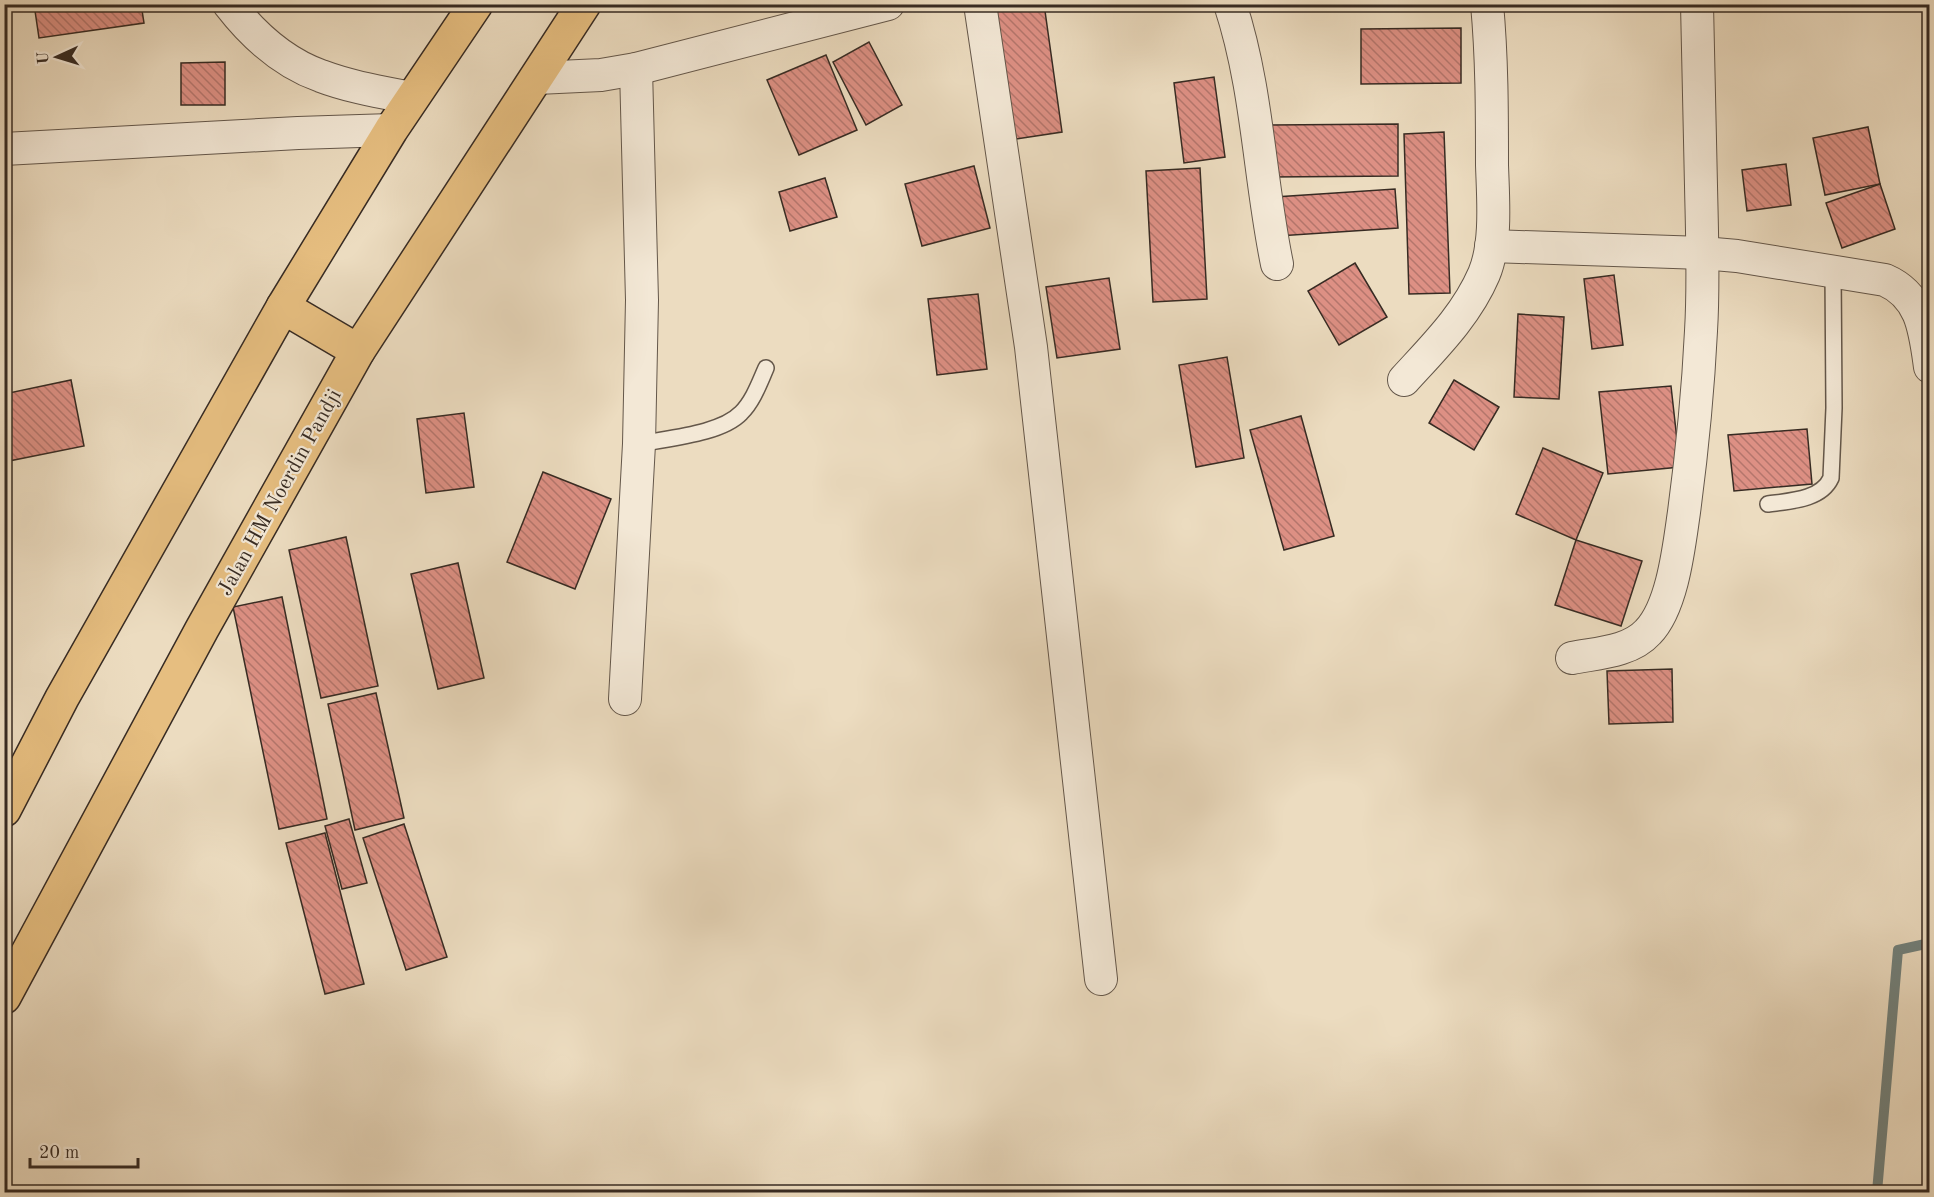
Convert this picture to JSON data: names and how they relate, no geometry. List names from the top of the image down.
{
  "streets": {
    "main road": ["Jalan HM Noerdin Pandji"]
  },
  "scale_bar": "20 m",
  "north": "left"
}
